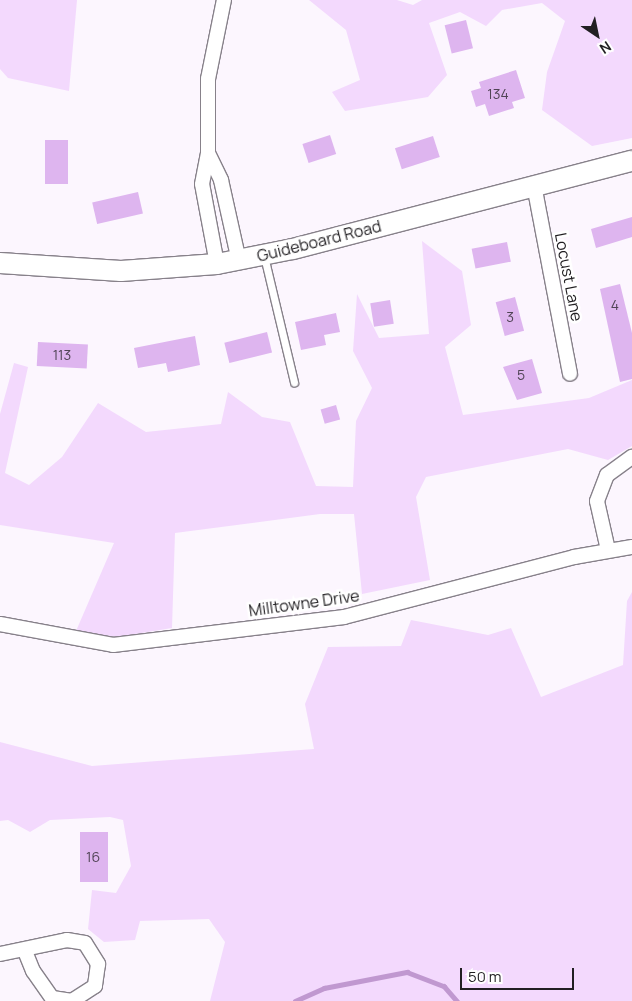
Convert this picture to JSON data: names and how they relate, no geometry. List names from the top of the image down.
{
  "streets": {
    "street": ["Guideboard Road", "Locust Lane", "Milltowne Drive"]
  },
  "crossings": [
    ["Guideboard Road", "Locust Lane"]
  ],
  "house_numbers": [
    "134",
    "4",
    "3",
    "113",
    "5",
    "16"
  ],
  "scale_bar": "50 m",
  "north": "bottom right"
}
